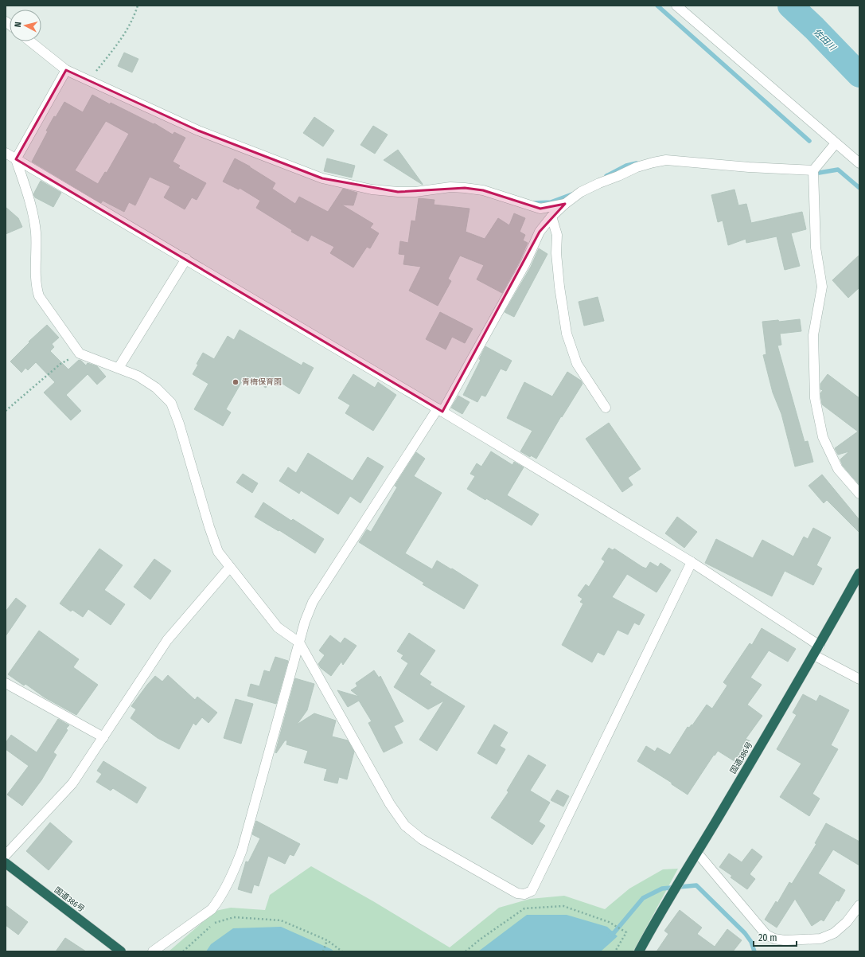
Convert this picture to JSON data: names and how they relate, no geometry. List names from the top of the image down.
{
  "streets": {
    "highway": ["国道386号"]
  },
  "water": ["佐田川"],
  "places": ["青梅保育園"],
  "scale_bar": "20 m",
  "north": "left"
}
